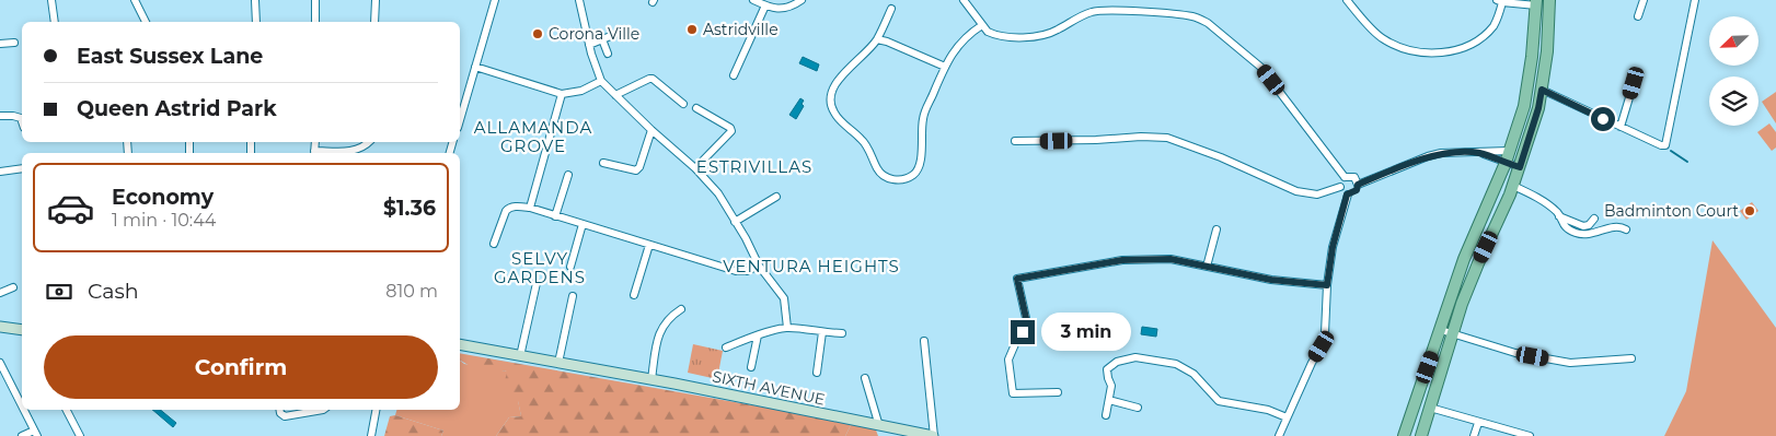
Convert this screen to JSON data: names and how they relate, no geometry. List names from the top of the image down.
{
  "streets": {
    "main road": ["SIXTH AVENUE"]
  },
  "districts": [
    "ALLAMANDA GROVE",
    "ESTRIVILLAS",
    "SELVY GARDENS",
    "VENTURA HEIGHTS"
  ],
  "places": ["Astridville", "Corona Ville", "Badminton Court"],
  "north": "bottom left",
  "page": {
    "banner": ["East Sussex Lane", "Queen Astrid Park"],
    "list": [
      {
        "name": "Economy",
        "note": "1 min · 10:44",
        "value": "$1.36"
      }
    ],
    "pay": ["Cash", "810 m"],
    "bubble": "3 min",
    "buttons": "Confirm"
  }
}
